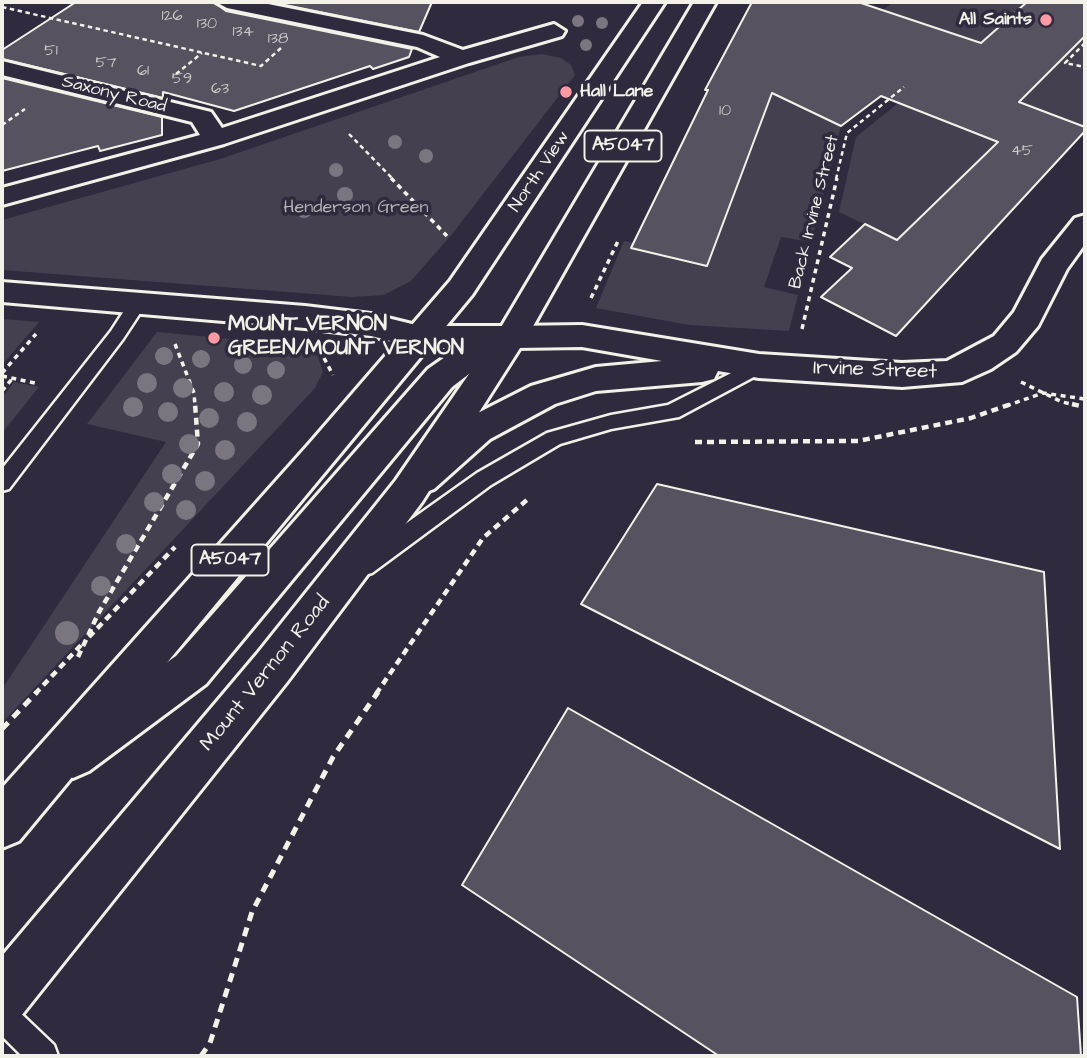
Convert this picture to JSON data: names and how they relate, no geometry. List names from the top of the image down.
{
  "streets": {
    "main road": [
      "Saxony Road",
      "A5047",
      "North View",
      "Irvine Street",
      "Mount Vernon Road"
    ],
    "path": ["Back Irvine Street"]
  },
  "crossings": [
    ["A5047", "North View"],
    ["A5047", "Mount Vernon Road"],
    ["Back Irvine Street", "Irvine Street"]
  ],
  "parks": ["Henderson Green"],
  "places": ["All Saints", "Hall Lane", "MOUNT VERNON GREEN/MOUNT VERNON"],
  "house_numbers": [
    "126",
    "130",
    "134",
    "138",
    "51",
    "57",
    "61",
    "59",
    "63",
    "10",
    "45"
  ]
}
